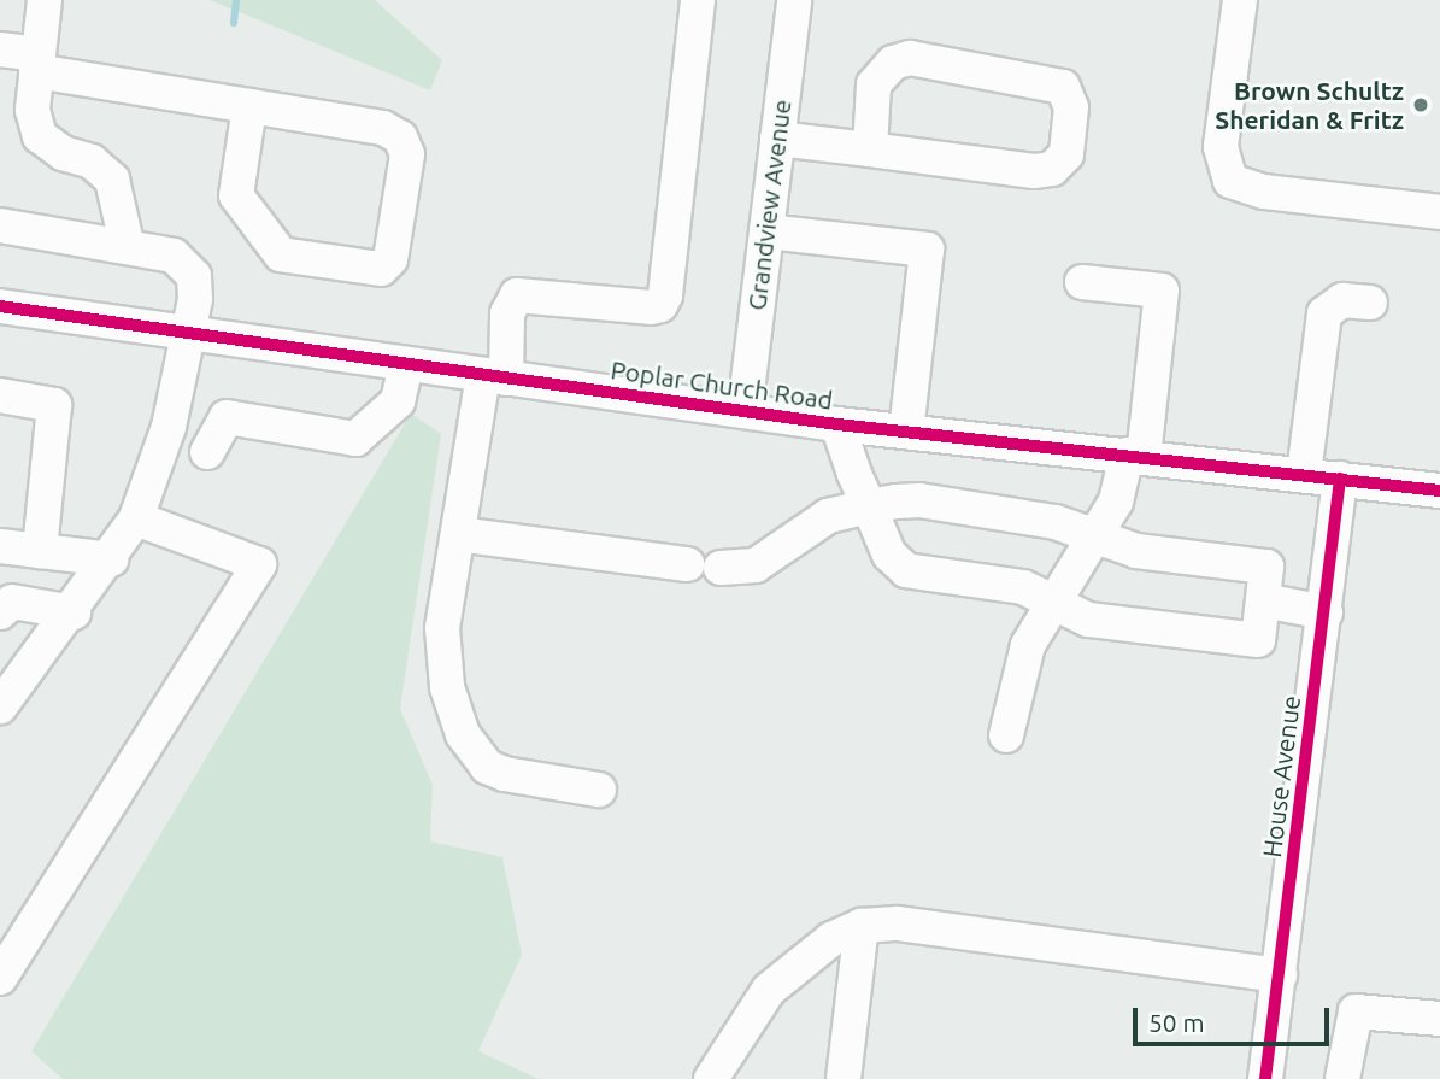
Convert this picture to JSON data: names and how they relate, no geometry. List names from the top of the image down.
{
  "streets": {
    "street": ["Grandview Avenue", "Poplar Church Road", "House Avenue"]
  },
  "crossings": [
    ["Grandview Avenue", "Poplar Church Road"],
    ["Poplar Church Road", "House Avenue"]
  ],
  "places": ["Brown Schultz Sheridan & Fritz"],
  "scale_bar": "50 m"
}
